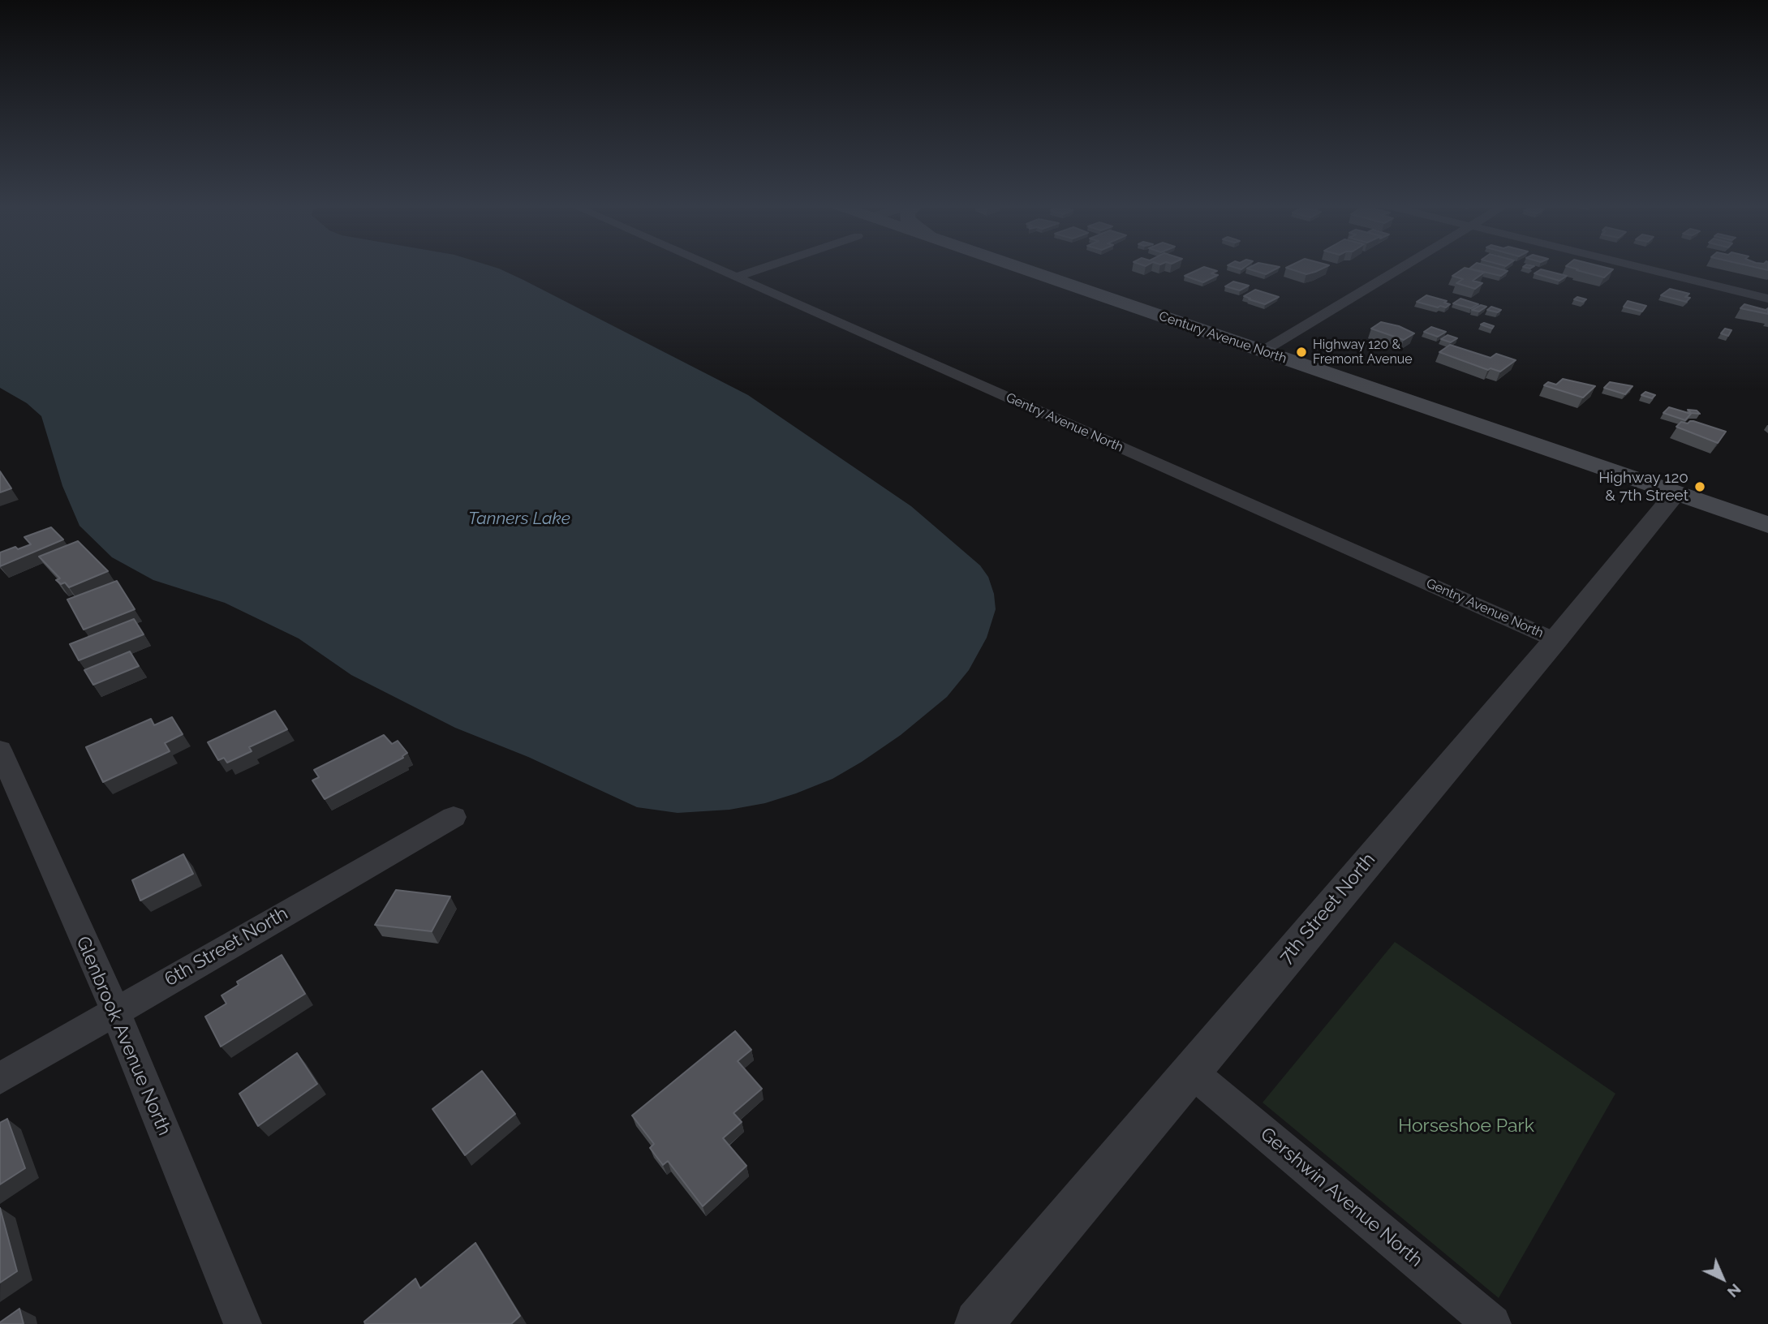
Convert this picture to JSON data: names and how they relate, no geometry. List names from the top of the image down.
{
  "streets": {
    "main road": ["Century Avenue North"],
    "street": [
      "Gentry Avenue North",
      "7th Street North",
      "6th Street North",
      "Glenbrook Avenue North",
      "Gershwin Avenue North"
    ]
  },
  "crossings": [
    ["Century Avenue North", "7th Street North"],
    ["Gentry Avenue North", "7th Street North"],
    ["7th Street North", "Gershwin Avenue North"],
    ["6th Street North", "Glenbrook Avenue North"]
  ],
  "water": ["Tanners Lake"],
  "parks": ["Horseshoe Park"],
  "places": ["Highway 120 & Fremont Avenue", "Highway 120 & 7th Street"],
  "north": "bottom right"
}
